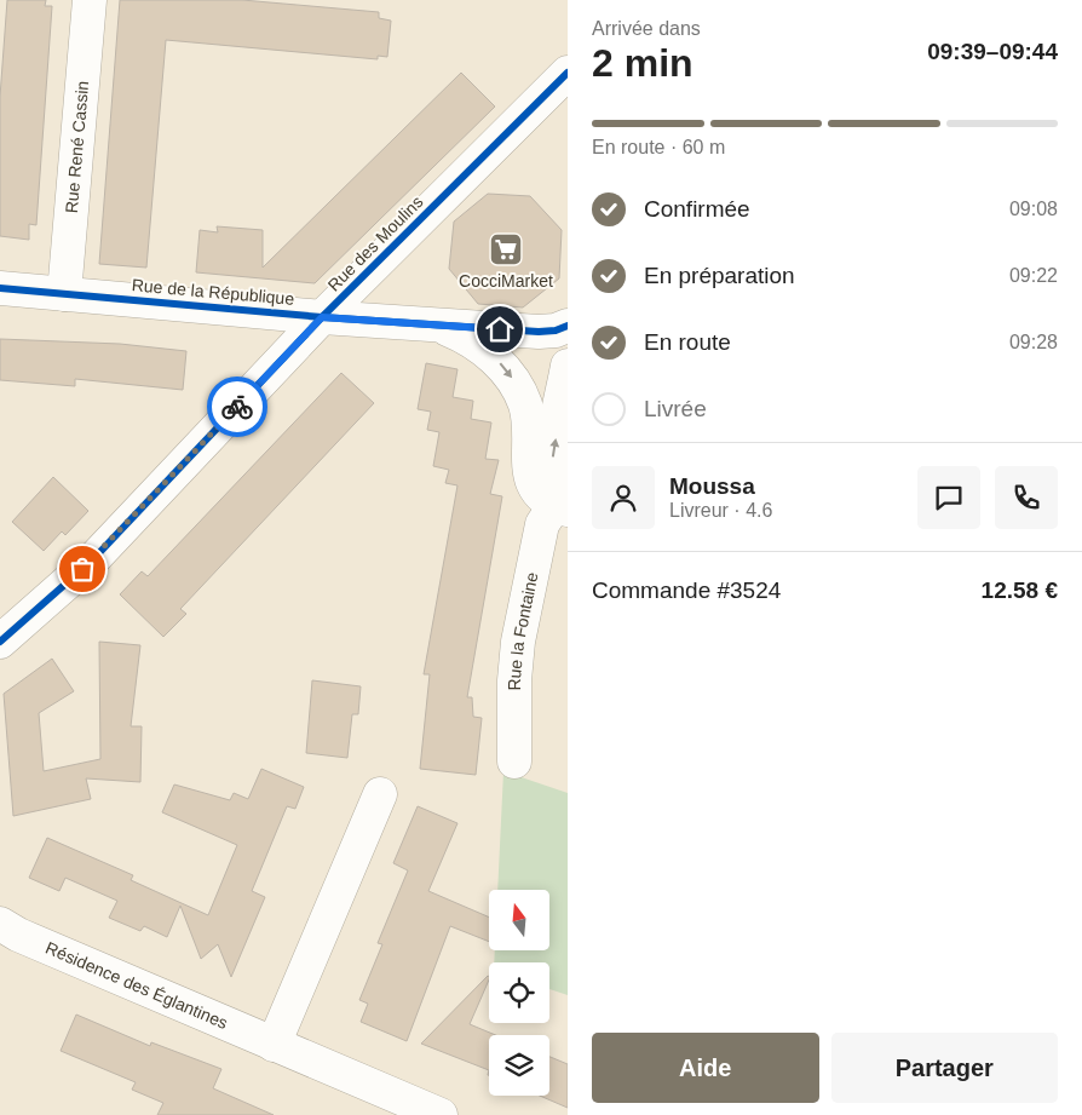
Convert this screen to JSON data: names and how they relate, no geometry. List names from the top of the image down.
{
  "streets": {
    "street": [
      "Rue René Cassin",
      "Rue des Moulins",
      "Rue de la République",
      "Rue la Fontaine",
      "Résidence des Églantines"
    ]
  },
  "crossings": [
    ["Rue René Cassin", "Rue de la République"],
    ["Rue des Moulins", "Rue de la République"]
  ],
  "places": {
    "supermarket": ["CocciMarket"]
  },
  "north": "top",
  "page": {
    "heading": ["2 min", "Arrivée dans", "09:39–09:44"],
    "panel": [
      "Moussa",
      "Livreur · 4.6",
      "Commande #3524",
      "12.58 €"
    ],
    "bar": "En route · 60 m",
    "list": [
      ["Confirmée", "09:08"],
      ["En préparation", "09:22"],
      ["En route", "09:28"],
      "Livrée"
    ],
    "buttons": ["Aide", "Partager"]
  }
}
